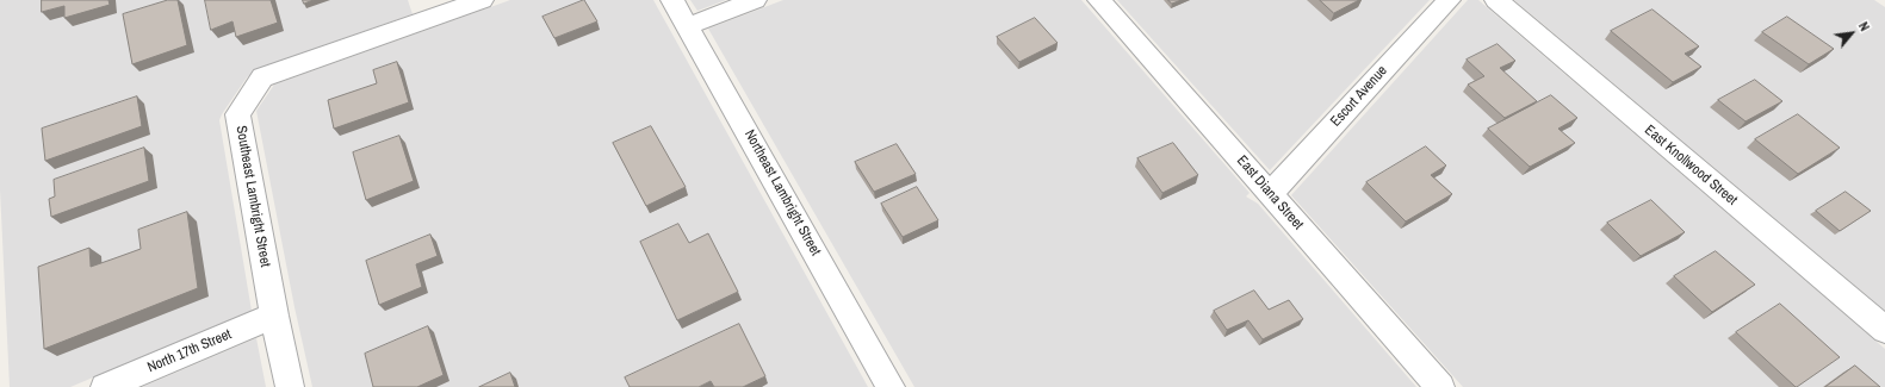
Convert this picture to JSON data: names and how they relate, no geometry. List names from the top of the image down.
{
  "streets": {
    "street": [
      "Escort Avenue",
      "East Knollwood Street",
      "Northeast Lambright Street",
      "East Diana Street",
      "Southeast Lambright Street",
      "North 17th Street"
    ]
  },
  "crossings": [
    ["Escort Avenue", "East Diana Street"],
    ["Southeast Lambright Street", "North 17th Street"]
  ],
  "north": "top right"
}
